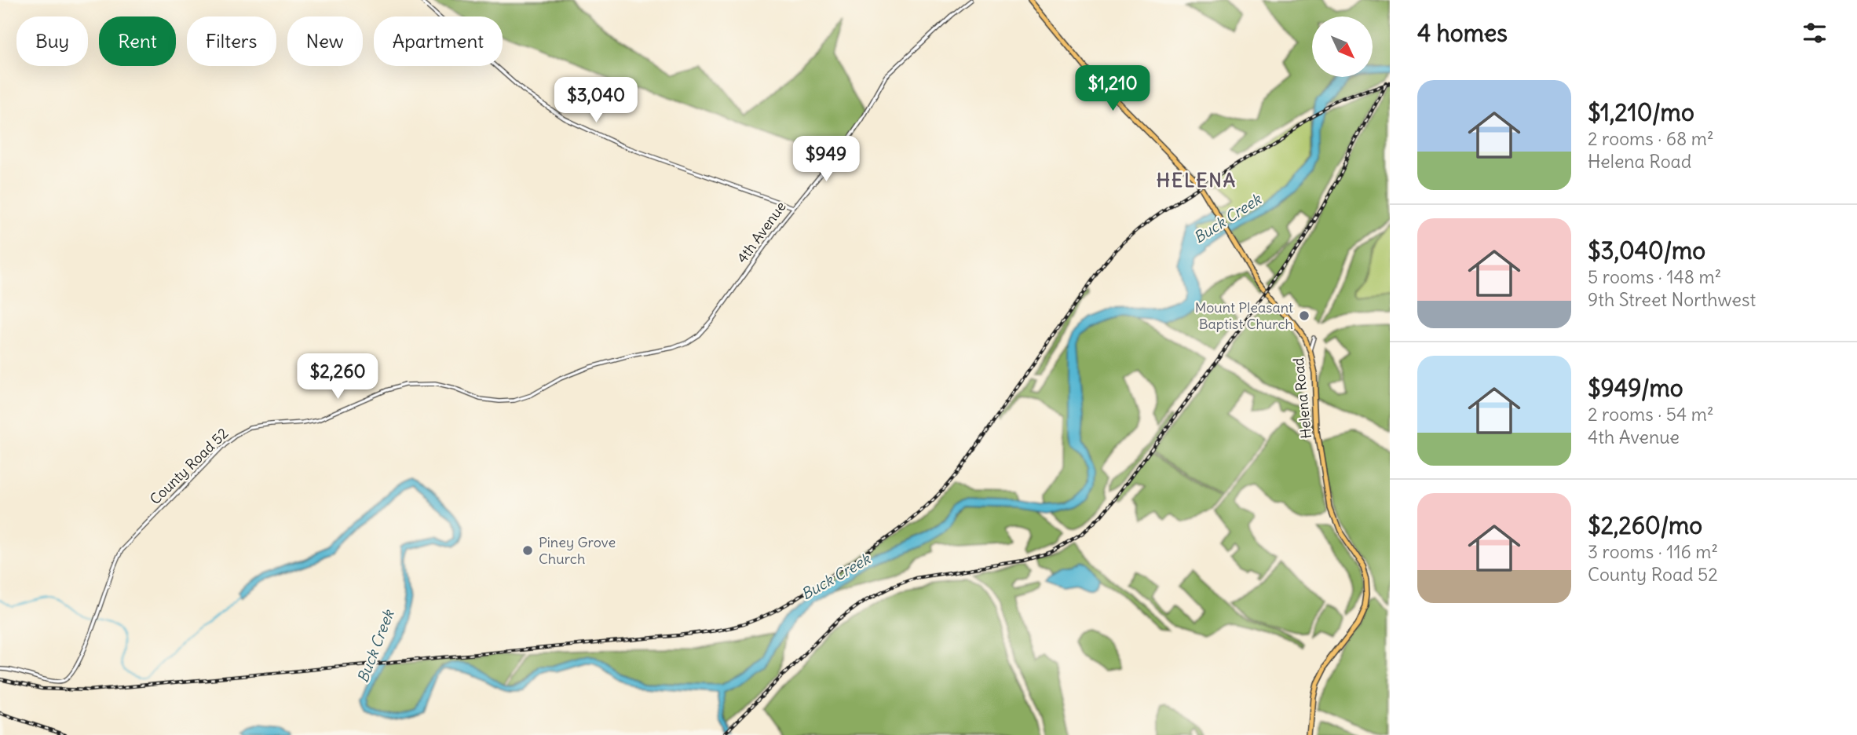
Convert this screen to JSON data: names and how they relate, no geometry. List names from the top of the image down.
{
  "streets": {
    "main road": ["Helena Road"],
    "street": ["4th Avenue", "County Road 52"]
  },
  "crossings": [
    ["4th Avenue", "County Road 52"]
  ],
  "districts": ["HELENA"],
  "water": ["Buck Creek"],
  "places": ["Mount Pleasant Baptist Church", "Piney Grove Church"],
  "north": "bottom right",
  "page": {
    "heading": "4 homes",
    "chip": [
      "Buy",
      "Rent",
      "Filters",
      "New",
      "Apartment"
    ],
    "price": [
      "$1,210",
      "$3,040",
      "$949",
      "$2,260"
    ],
    "list": [
      {
        "name": "$1,210/mo",
        "note": "2 rooms · 68 m² · Helena Road"
      },
      {
        "name": "$3,040/mo",
        "note": "5 rooms · 148 m² · 9th Street Northwest"
      },
      {
        "name": "$949/mo",
        "note": "2 rooms · 54 m² · 4th Avenue"
      },
      {
        "name": "$2,260/mo",
        "note": "3 rooms · 116 m² · County Road 52"
      }
    ]
  }
}
